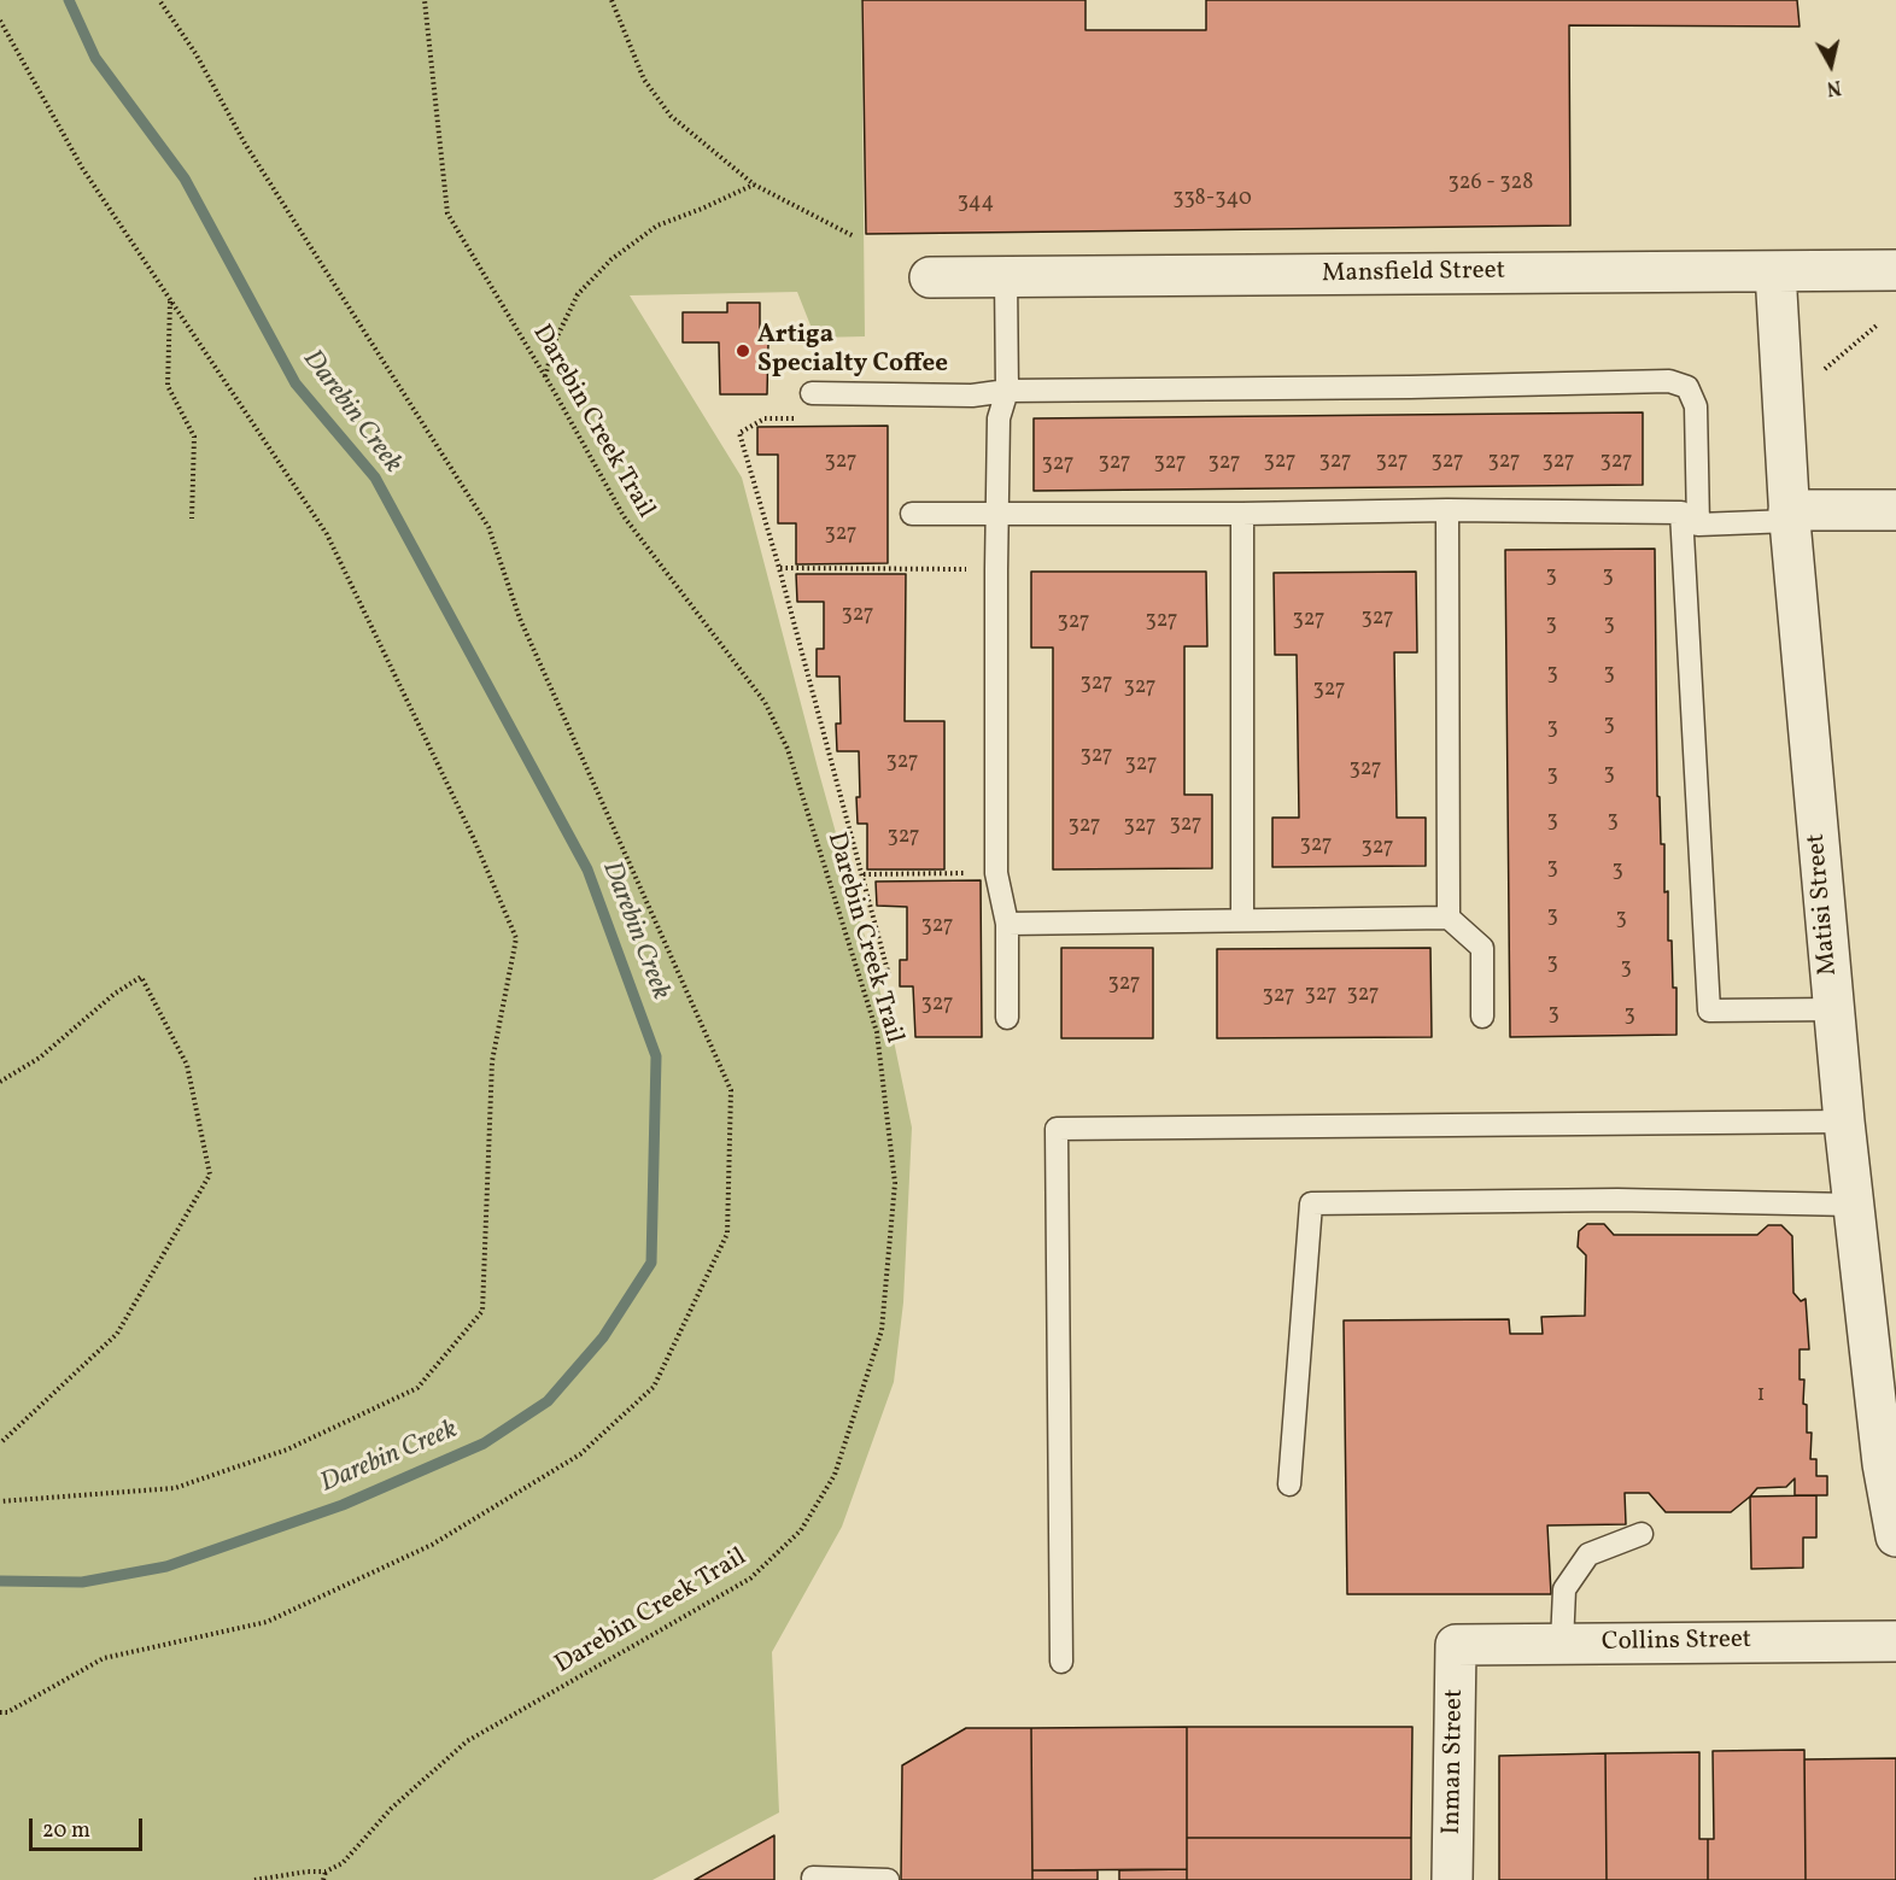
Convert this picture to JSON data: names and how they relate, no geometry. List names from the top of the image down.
{
  "streets": {
    "street": [
      "Mansfield Street",
      "Matisi Street",
      "Collins Street",
      "Inman Street"
    ],
    "path": ["Darebin Creek Trail"]
  },
  "crossings": [
    ["Mansfield Street", "Matisi Street"],
    ["Collins Street", "Inman Street"]
  ],
  "water": ["Darebin Creek"],
  "places": ["Artiga Specialty Coffee"],
  "house_numbers": [
    "326 - 328",
    "338-340",
    "344",
    "327",
    "327",
    "327",
    "327",
    "327",
    "327",
    "327",
    "327",
    "327",
    "327",
    "327",
    "327",
    "327",
    "3",
    "3",
    "327",
    "327",
    "327",
    "327",
    "327",
    "3",
    "3",
    "3",
    "3",
    "327",
    "327",
    "327",
    "3",
    "3",
    "327",
    "327",
    "327",
    "327",
    "3",
    "3",
    "3",
    "3",
    "327",
    "327",
    "327",
    "327",
    "327",
    "327",
    "3",
    "3",
    "3",
    "3",
    "327",
    "3",
    "3",
    "327",
    "327",
    "327",
    "327",
    "327",
    "3",
    "3",
    "1"
  ],
  "scale_bar": "20 m",
  "north": "bottom"
}
